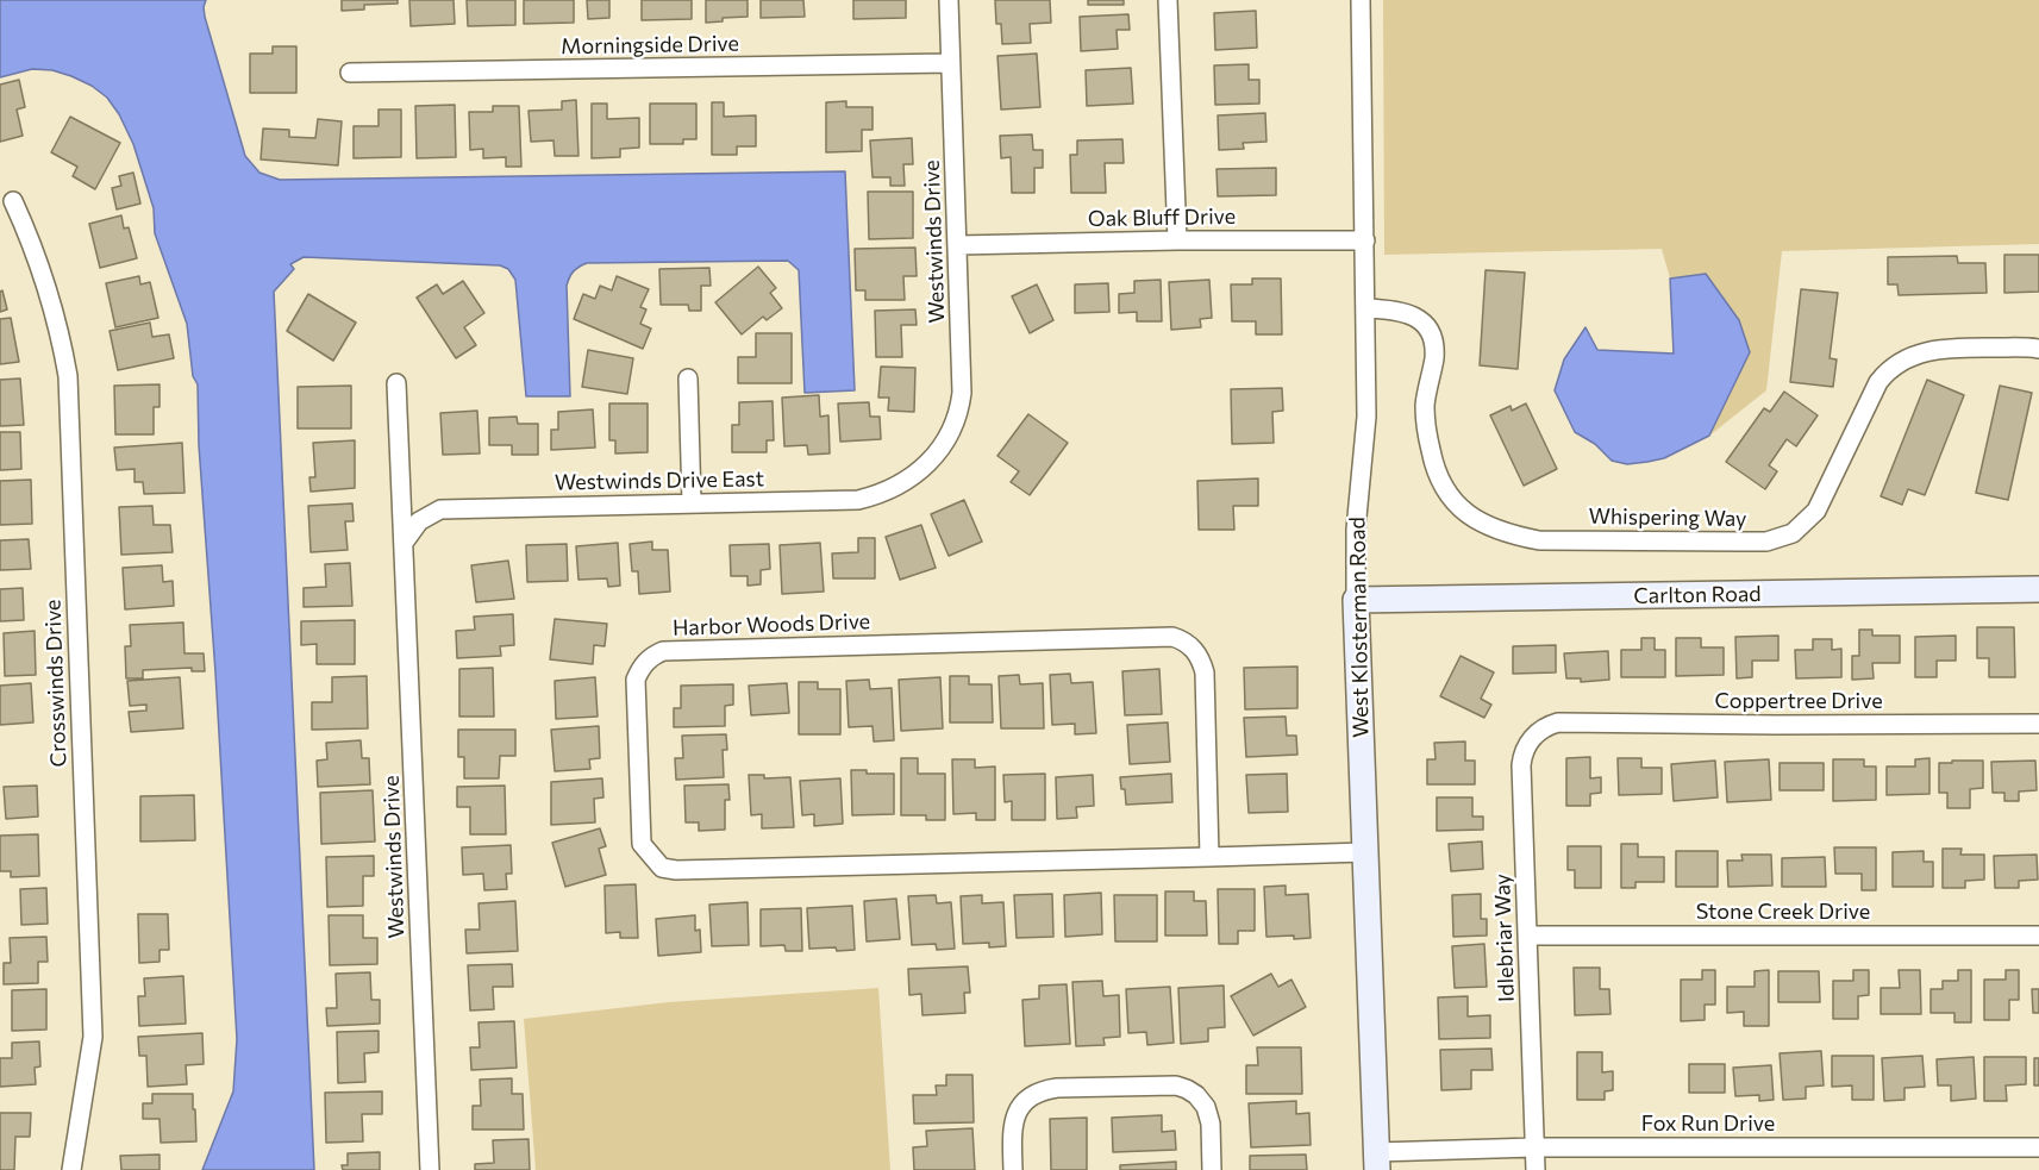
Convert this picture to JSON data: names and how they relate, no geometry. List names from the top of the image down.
{
  "streets": {
    "street": [
      "Morningside Drive",
      "Oak Bluff Drive",
      "Westwinds Drive",
      "Westwinds Drive East",
      "Whispering Way",
      "Carlton Road",
      "Harbor Woods Drive",
      "West Klosterman Road",
      "Crosswinds Drive",
      "Coppertree Drive",
      "Stone Creek Drive",
      "Idlebriar Way",
      "Fox Run Drive"
    ]
  },
  "crossings": [
    ["Morningside Drive", "Westwinds Drive"],
    ["Oak Bluff Drive", "Westwinds Drive"],
    ["Oak Bluff Drive", "West Klosterman Road"],
    ["Westwinds Drive", "Westwinds Drive East"],
    ["Whispering Way", "West Klosterman Road"],
    ["Carlton Road", "West Klosterman Road"],
    ["Harbor Woods Drive", "West Klosterman Road"],
    ["West Klosterman Road", "Fox Run Drive"],
    ["Coppertree Drive", "Idlebriar Way"],
    ["Stone Creek Drive", "Idlebriar Way"],
    ["Idlebriar Way", "Fox Run Drive"]
  ]
}
